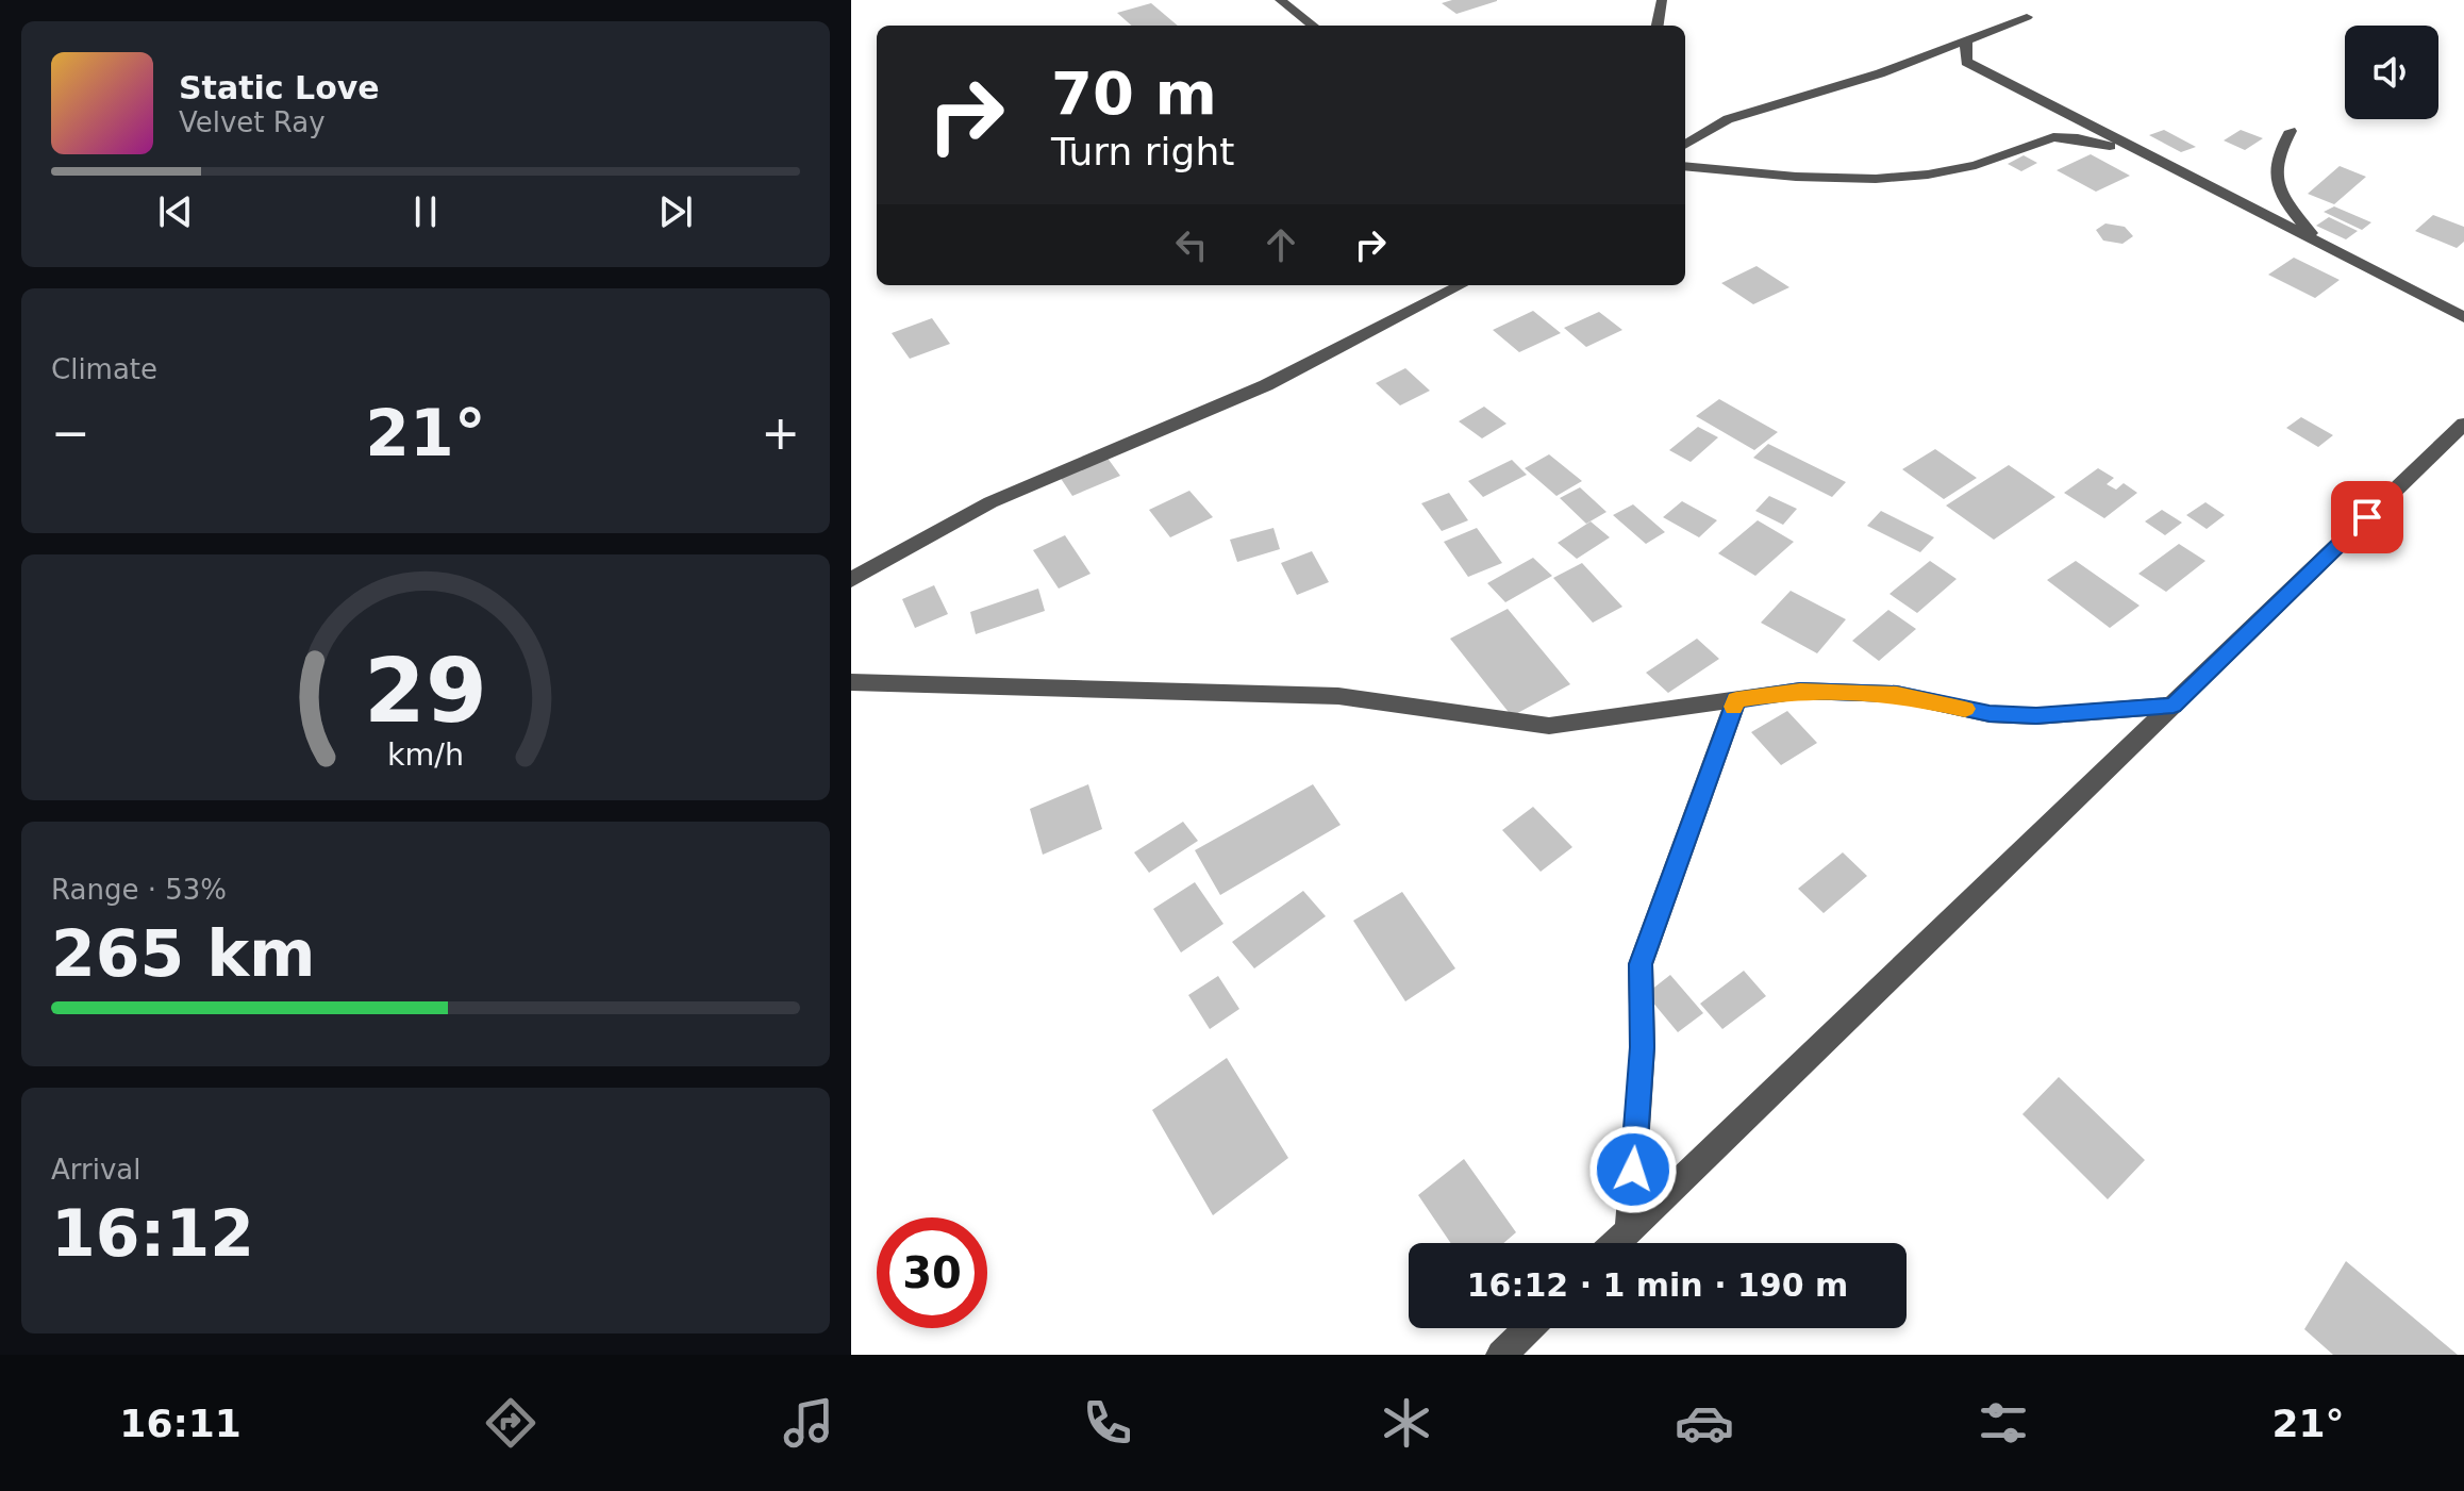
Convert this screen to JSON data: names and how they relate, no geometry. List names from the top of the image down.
{
  "page": {
    "turn": ["70 m", "Turn right"],
    "song": ["Static Love", "Velvet Ray"],
    "tile": [
      "Climate",
      ["Range · 53%", "265 km"],
      ["Arrival", "16:12"]
    ],
    "heat": ["−", "21°", "+"],
    "limit": "30",
    "trip": "16:12 · 1 min · 190 m",
    "tabs": ["16:11", "21°"],
    "gauge": ["29", "km/h"]
  }
}
